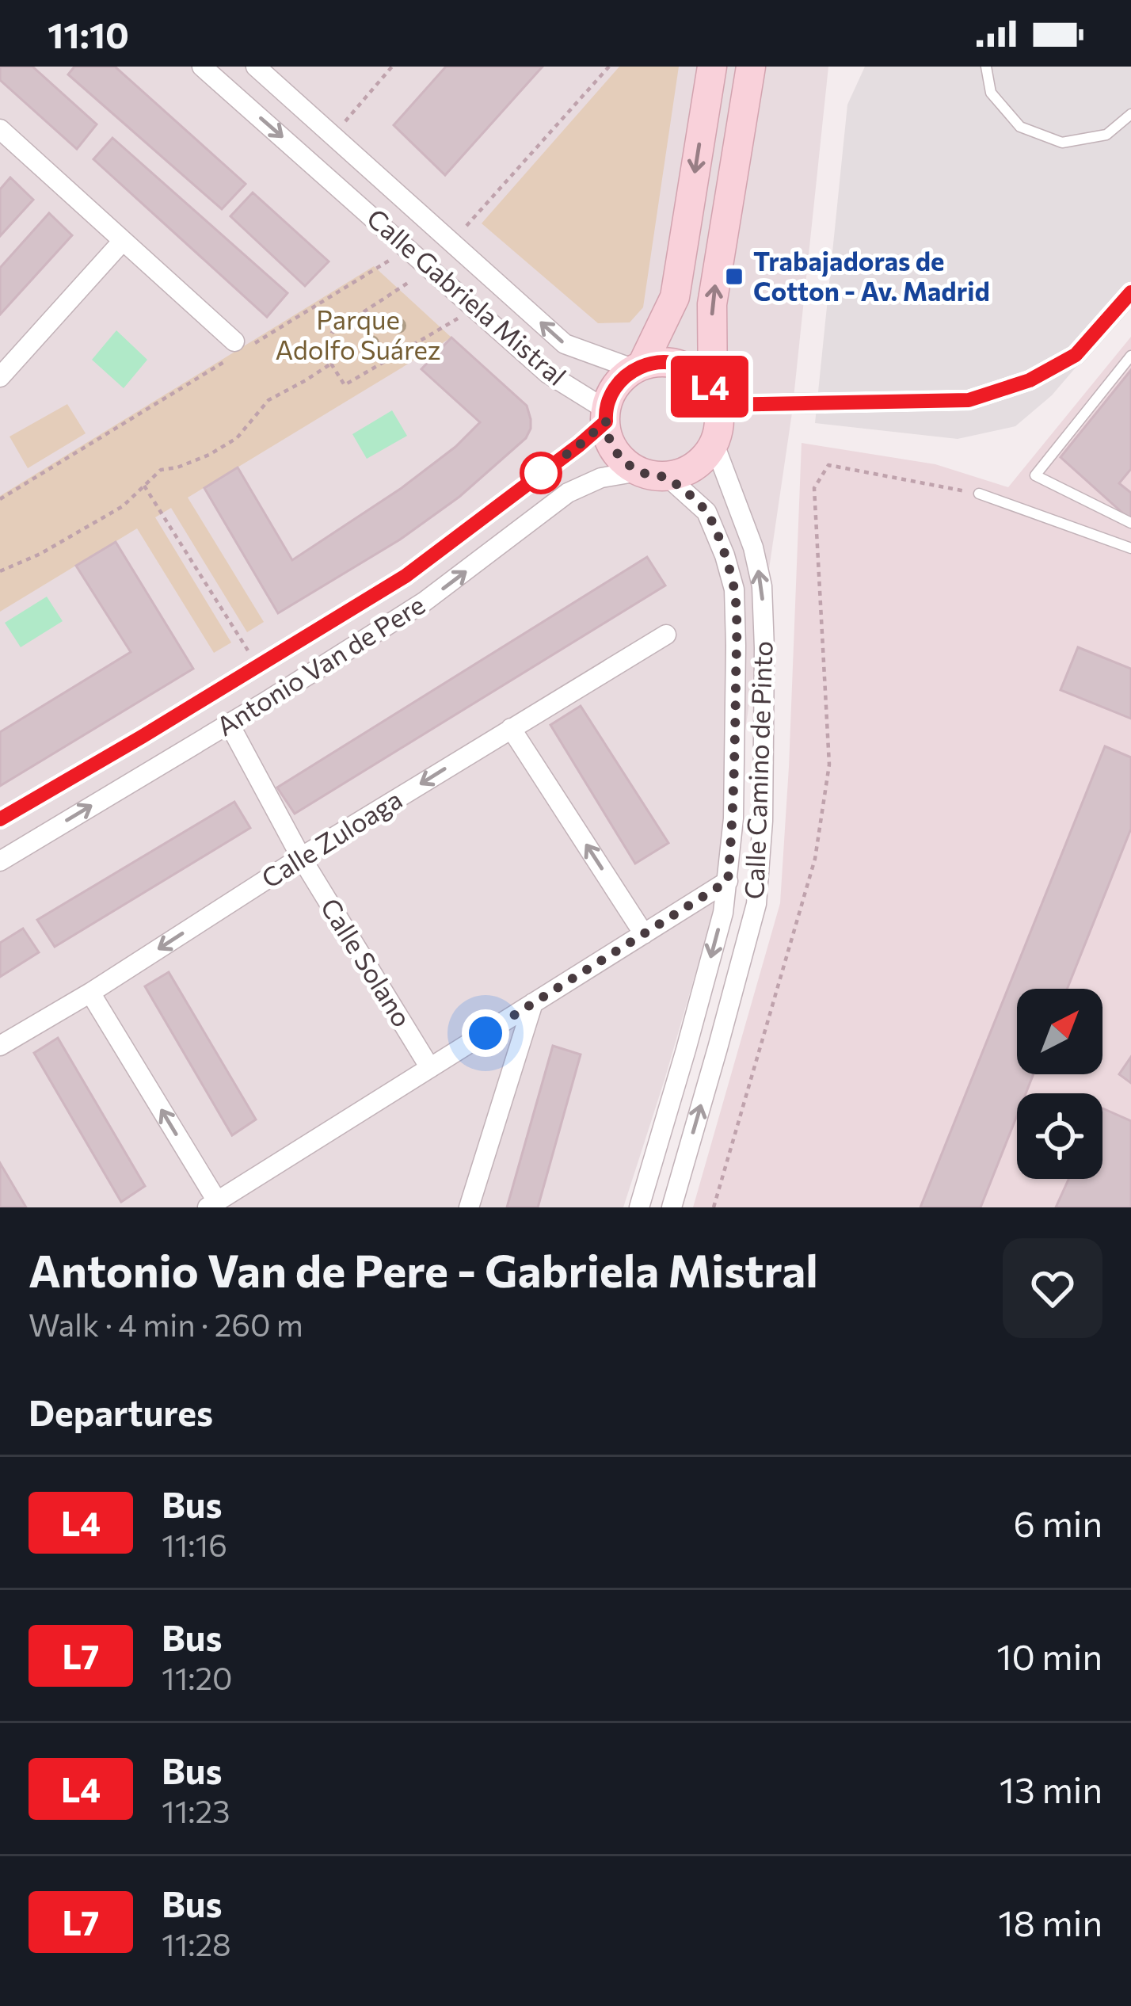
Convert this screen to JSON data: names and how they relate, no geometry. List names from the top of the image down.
{
  "streets": {
    "street": [
      "Calle Gabriela Mistral",
      "Antonio Van de Pere",
      "Calle Camino de Pinto",
      "Calle Zuloaga",
      "Calle Solano"
    ]
  },
  "crossings": [
    ["Calle Gabriela Mistral", "Antonio Van de Pere"],
    ["Calle Gabriela Mistral", "Calle Camino de Pinto"],
    ["Antonio Van de Pere", "Calle Camino de Pinto"],
    ["Antonio Van de Pere", "Calle Solano"],
    ["Calle Zuloaga", "Calle Solano"]
  ],
  "one_way": ["Calle Zuloaga"],
  "parks": ["Parque Adolfo Suárez"],
  "places": {
    "transit": ["Trabajadoras de Cotton - Av. Madrid"]
  },
  "lines": ["bus line L4"],
  "north": "top right",
  "page": {
    "status": "11:10",
    "on_map": "L4",
    "heading": [
      ["Antonio Van de Pere - Gabriela Mistral", "Walk · 4 min · 260 m"],
      "Departures"
    ],
    "list": [
      {
        "mark": "L4",
        "name": "Bus",
        "note": "11:16",
        "value": "6 min"
      },
      {
        "mark": "L7",
        "name": "Bus",
        "note": "11:20",
        "value": "10 min"
      },
      {
        "mark": "L4",
        "name": "Bus",
        "note": "11:23",
        "value": "13 min"
      },
      {
        "mark": "L7",
        "name": "Bus",
        "note": "11:28",
        "value": "18 min"
      }
    ]
  }
}
